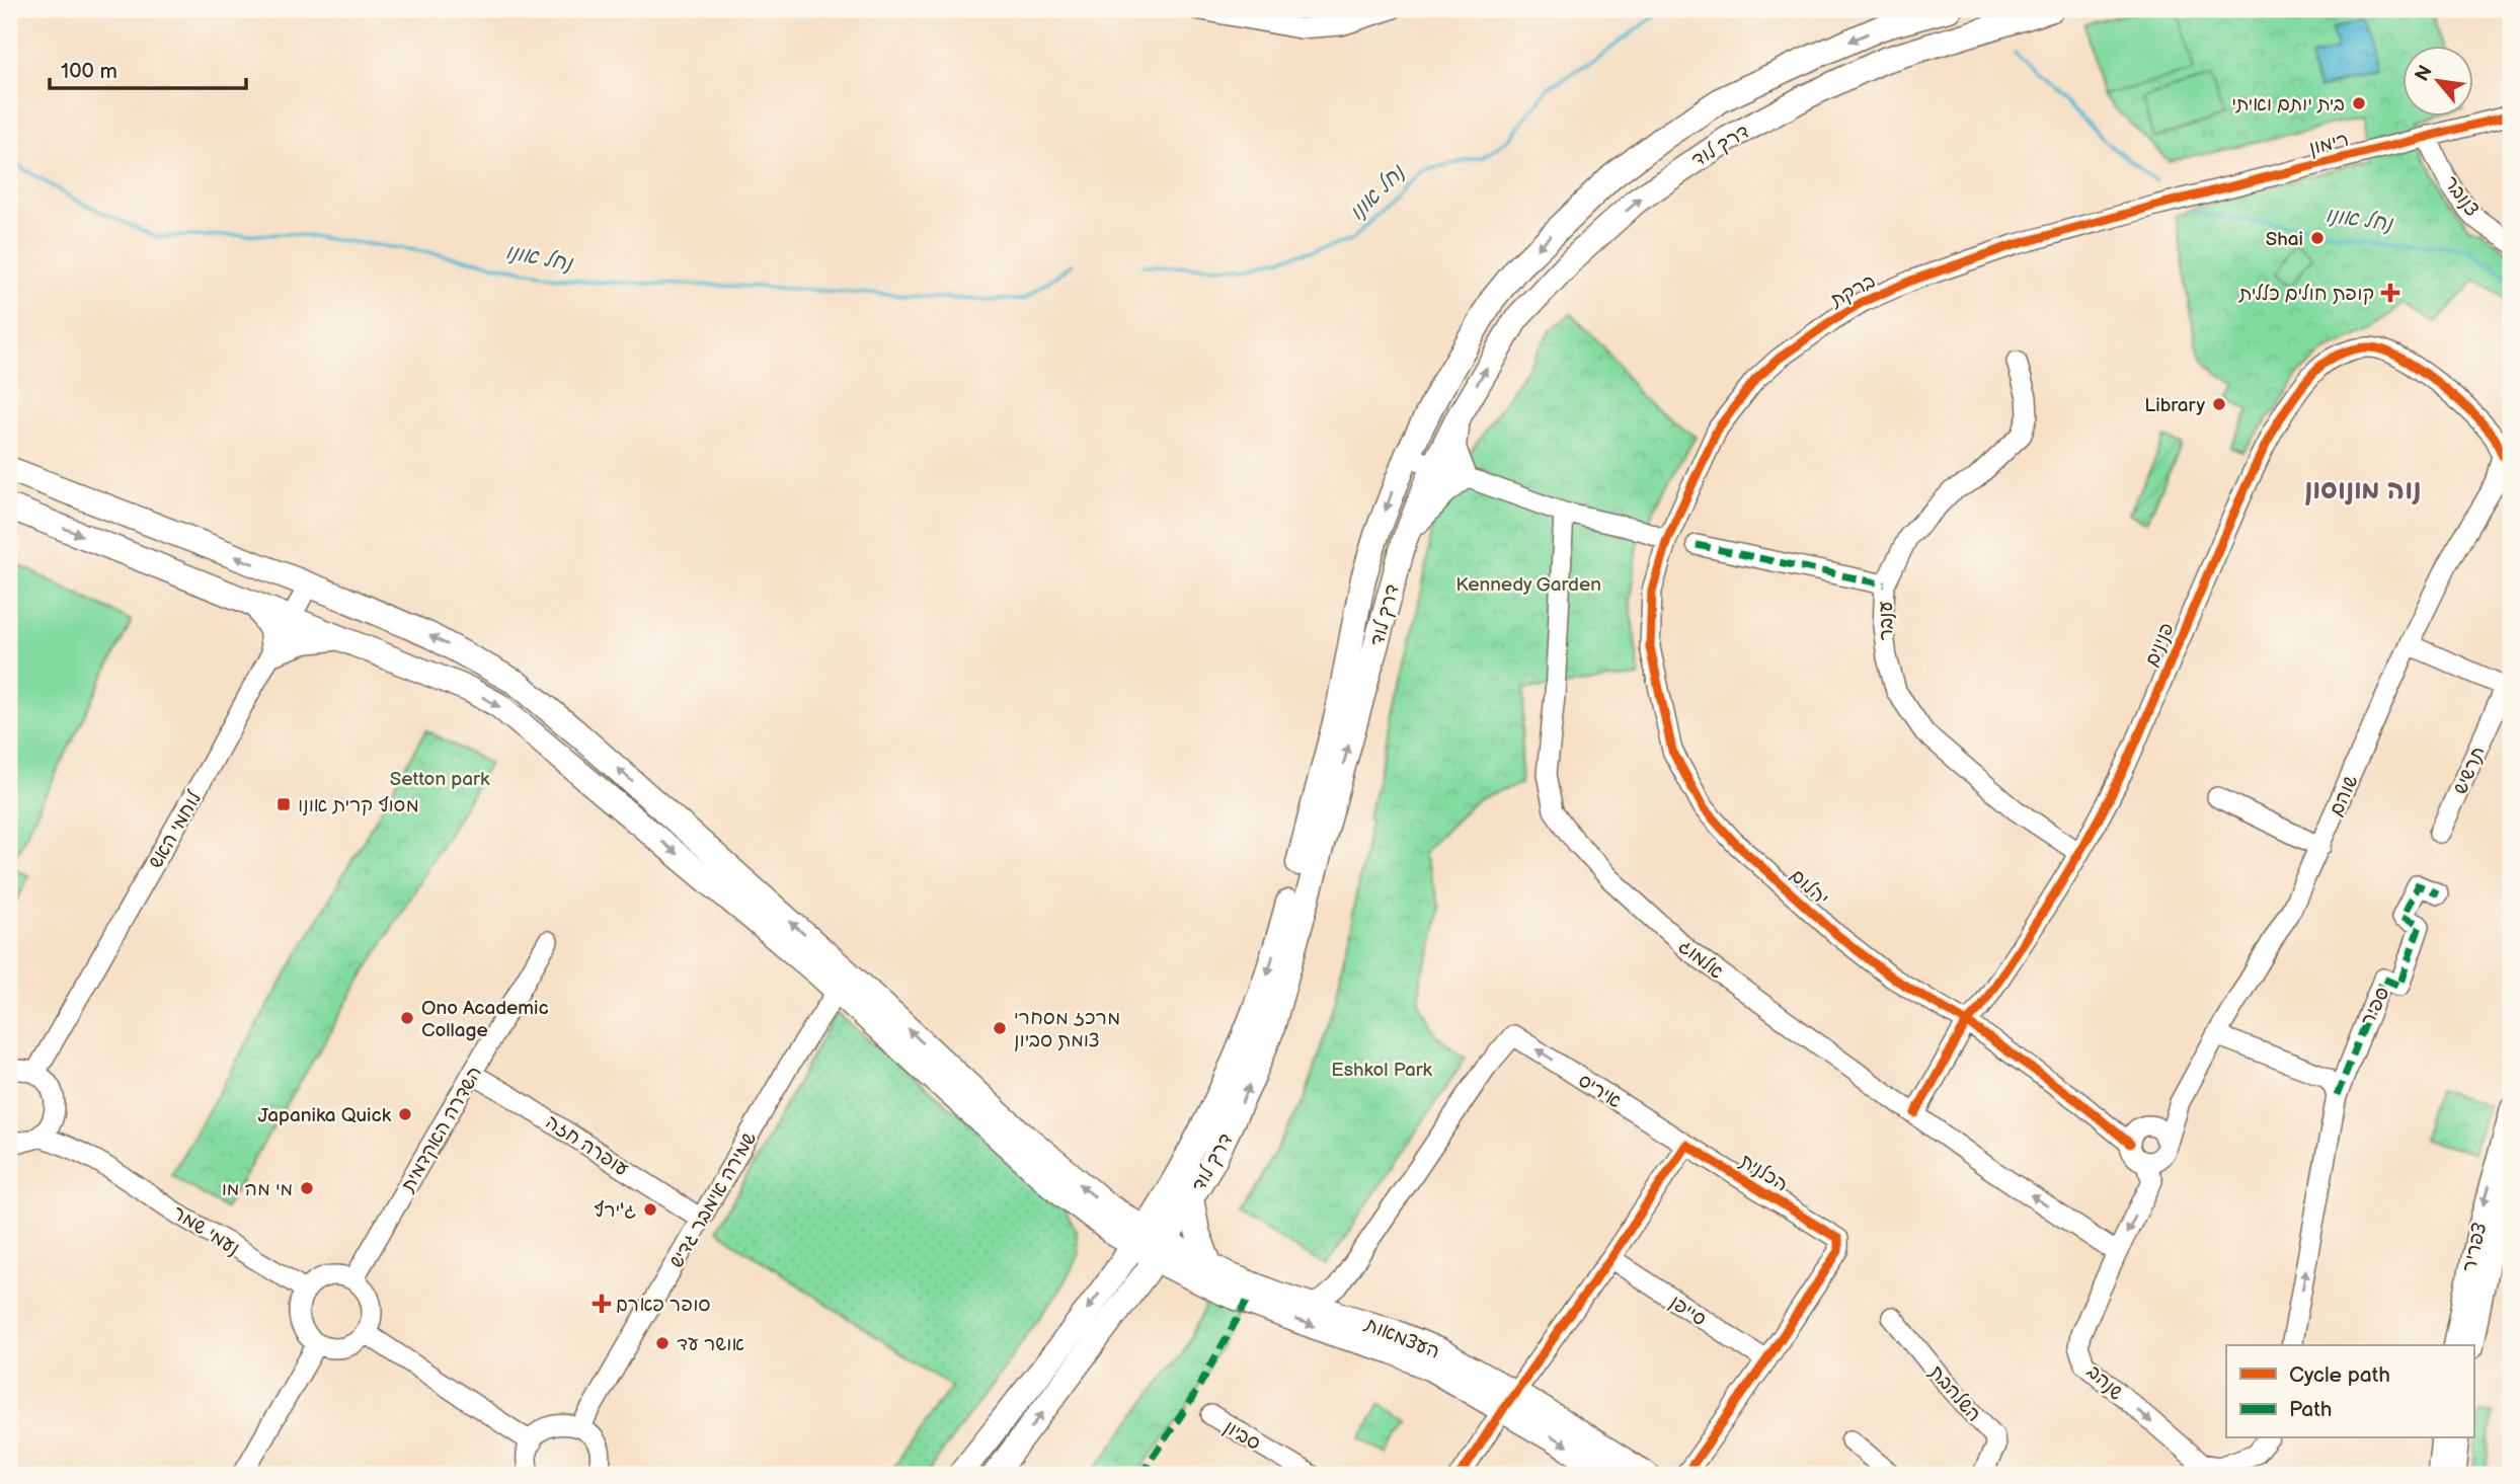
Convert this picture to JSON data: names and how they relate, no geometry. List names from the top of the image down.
{
  "streets": {
    "main road": ["דרך לוד", "העצמאות"],
    "street": [
      "רימון",
      "צנובר",
      "ברקת",
      "ענבר",
      "פנינים",
      "תרשיש",
      "שוהם",
      "לוחמי האש",
      "יהלום",
      "אלמוג",
      "ספיר",
      "איריס",
      "השדרה האקדמית",
      "עופרה חזה",
      "הכלנית",
      "שמירה אימבר גדיש",
      "נעמי שמר",
      "צפריר",
      "סייפן",
      "שנהב",
      "השלהבת",
      "סביון"
    ]
  },
  "crossings": [
    ["רימון", "צנובר"],
    ["רימון", "ברקת"],
    ["דרך לוד", "העצמאות"],
    ["ברקת", "יהלום"],
    ["ענבר", "פנינים"],
    ["פנינים", "שוהם"],
    ["פנינים", "יהלום"],
    ["פנינים", "אלמוג"],
    ["תרשיש", "שוהם"],
    ["שוהם", "יהלום"],
    ["שוהם", "שנהב"],
    ["יהלום", "שנהב"],
    ["אלמוג", "שנהב"],
    ["איריס", "הכלנית"],
    ["השדרה האקדמית", "עופרה חזה"],
    ["השדרה האקדמית", "נעמי שמר"],
    ["עופרה חזה", "שמירה אימבר גדיש"],
    ["הכלנית", "סייפן"]
  ],
  "districts": ["נוה מונוסון"],
  "water": ["נחל אונו"],
  "parks": ["Kennedy Garden", "Setton park", "Eshkol Park"],
  "places": {
    "other": [
      "בית יותם ואיתי",
      "Shai",
      "Library",
      "Ono Academic Collage",
      "מרכז מסחרי צומת סביון",
      "Japanika Quick",
      "מי מה מו",
      "ג'ירף",
      "אושר עד"
    ],
    "health": ["קופת חולים כללית", "סופר פארם"],
    "transit": ["מסוף קרית אונו"]
  },
  "legend": ["Cycle path", "Path"],
  "scale_bar": "100 m",
  "north": "top left"
}
